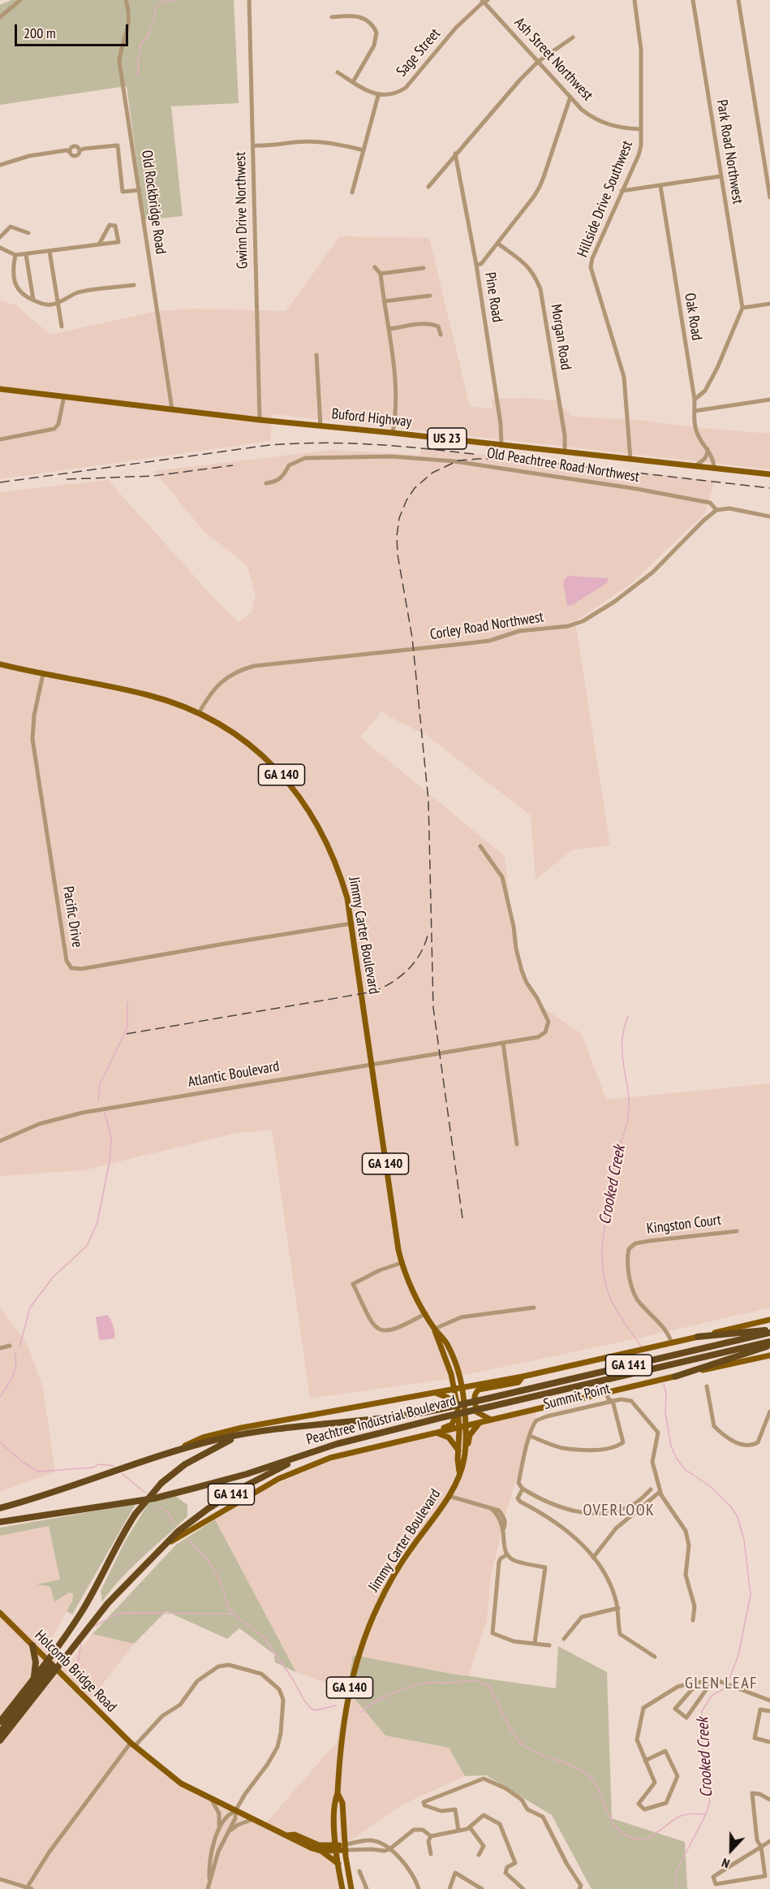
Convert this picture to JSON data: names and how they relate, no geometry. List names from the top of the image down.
{
  "streets": {
    "highway": ["GA 141", "Peachtree Industrial Boulevard"],
    "main road": [
      "Buford Highway",
      "US 23",
      "GA 140",
      "Jimmy Carter Boulevard",
      "Holcomb Bridge Road"
    ],
    "street": [
      "Sage Street",
      "Ash Street Northwest",
      "Park Road Northwest",
      "Hillside Drive Southwest",
      "Old Rockbridge Road",
      "Gwinn Drive Northwest",
      "Pine Road",
      "Oak Road",
      "Morgan Road",
      "Old Peachtree Road Northwest",
      "Corley Road Northwest",
      "Pacific Drive",
      "Atlantic Boulevard",
      "Kingston Court",
      "Summit Point"
    ]
  },
  "crossings": [
    ["Sage Street", "Ash Street Northwest"],
    ["Ash Street Northwest", "Hillside Drive Southwest"],
    ["Hillside Drive Southwest", "Buford Highway"],
    ["Old Rockbridge Road", "Buford Highway"],
    ["Gwinn Drive Northwest", "Buford Highway"],
    ["Pine Road", "Buford Highway"],
    ["Oak Road", "Buford Highway"],
    ["Morgan Road", "Buford Highway"],
    ["Old Peachtree Road Northwest", "Corley Road Northwest"],
    ["Corley Road Northwest", "Jimmy Carter Boulevard"],
    ["GA 140", "Jimmy Carter Boulevard"],
    ["GA 140", "Holcomb Bridge Road"],
    ["Pacific Drive", "Jimmy Carter Boulevard"],
    ["Jimmy Carter Boulevard", "Atlantic Boulevard"],
    ["Jimmy Carter Boulevard", "Peachtree Industrial Boulevard"],
    ["Jimmy Carter Boulevard", "Holcomb Bridge Road"],
    ["Kingston Court", "Peachtree Industrial Boulevard"],
    ["GA 141", "Peachtree Industrial Boulevard"],
    ["GA 141", "Holcomb Bridge Road"]
  ],
  "districts": ["OVERLOOK", "GLEN LEAF"],
  "water": ["Crooked Creek"],
  "scale_bar": "200 m",
  "north": "bottom"
}
